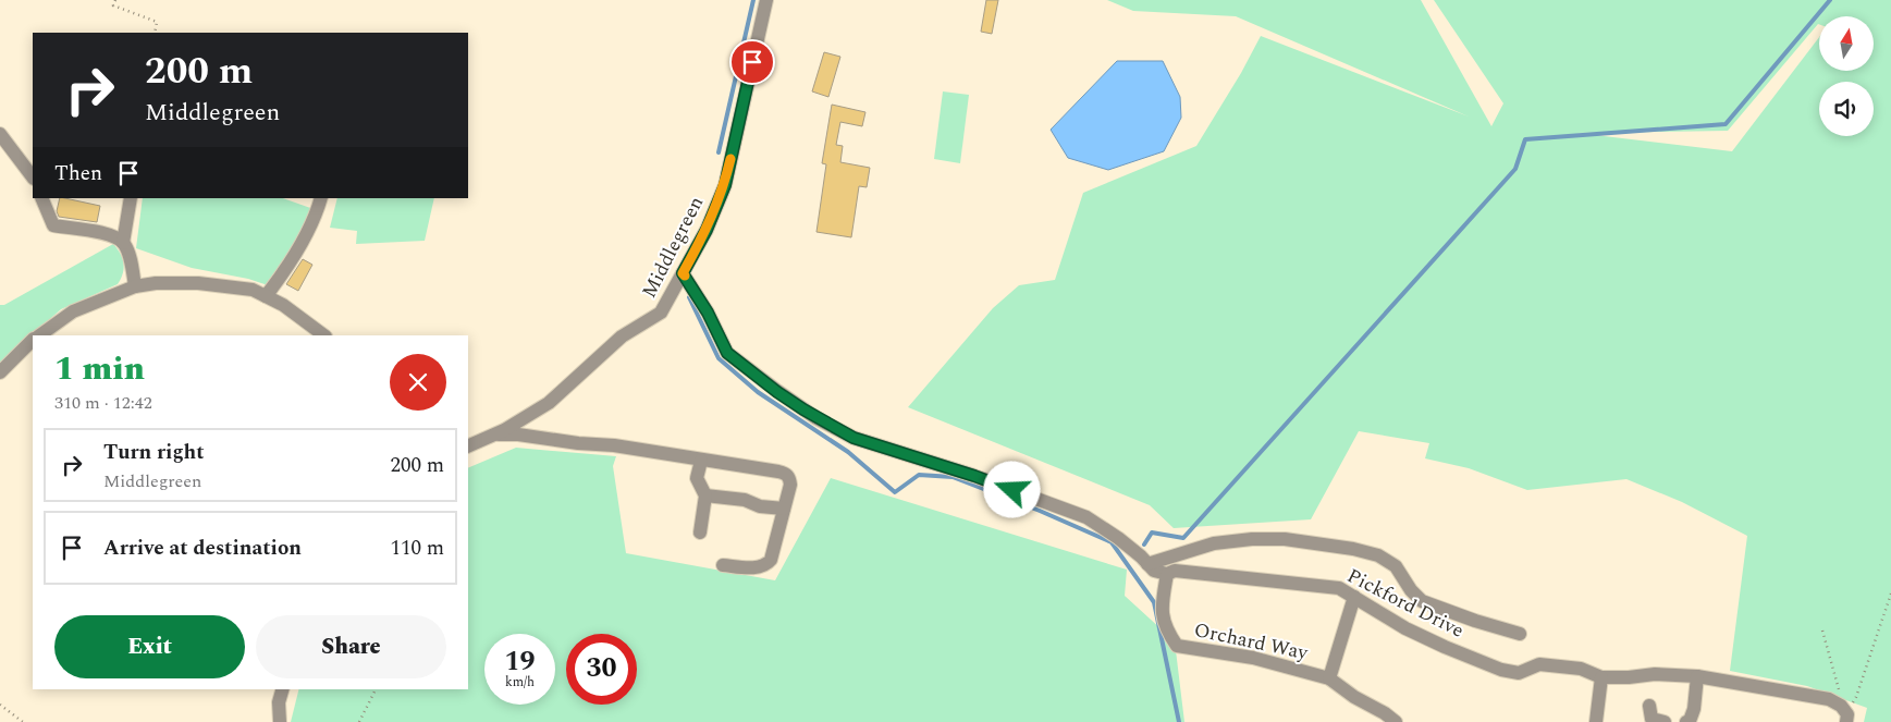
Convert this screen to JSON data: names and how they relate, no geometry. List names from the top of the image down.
{
  "streets": {
    "street": ["Middlegreen", "Pickford Drive", "Orchard Way"]
  },
  "crossings": [
    ["Pickford Drive", "Orchard Way"]
  ],
  "north": "top",
  "page": {
    "turn": ["200 m", "Middlegreen"],
    "then": "Then",
    "heading": ["1 min", "310 m · 12:42"],
    "list": [
      {
        "name": "Turn right",
        "note": "Middlegreen",
        "value": "200 m"
      },
      {
        "name": "Arrive at destination",
        "value": "110 m"
      }
    ],
    "buttons": ["Exit", "Share"],
    "speed": "19 km/h",
    "limit": "30"
  }
}
